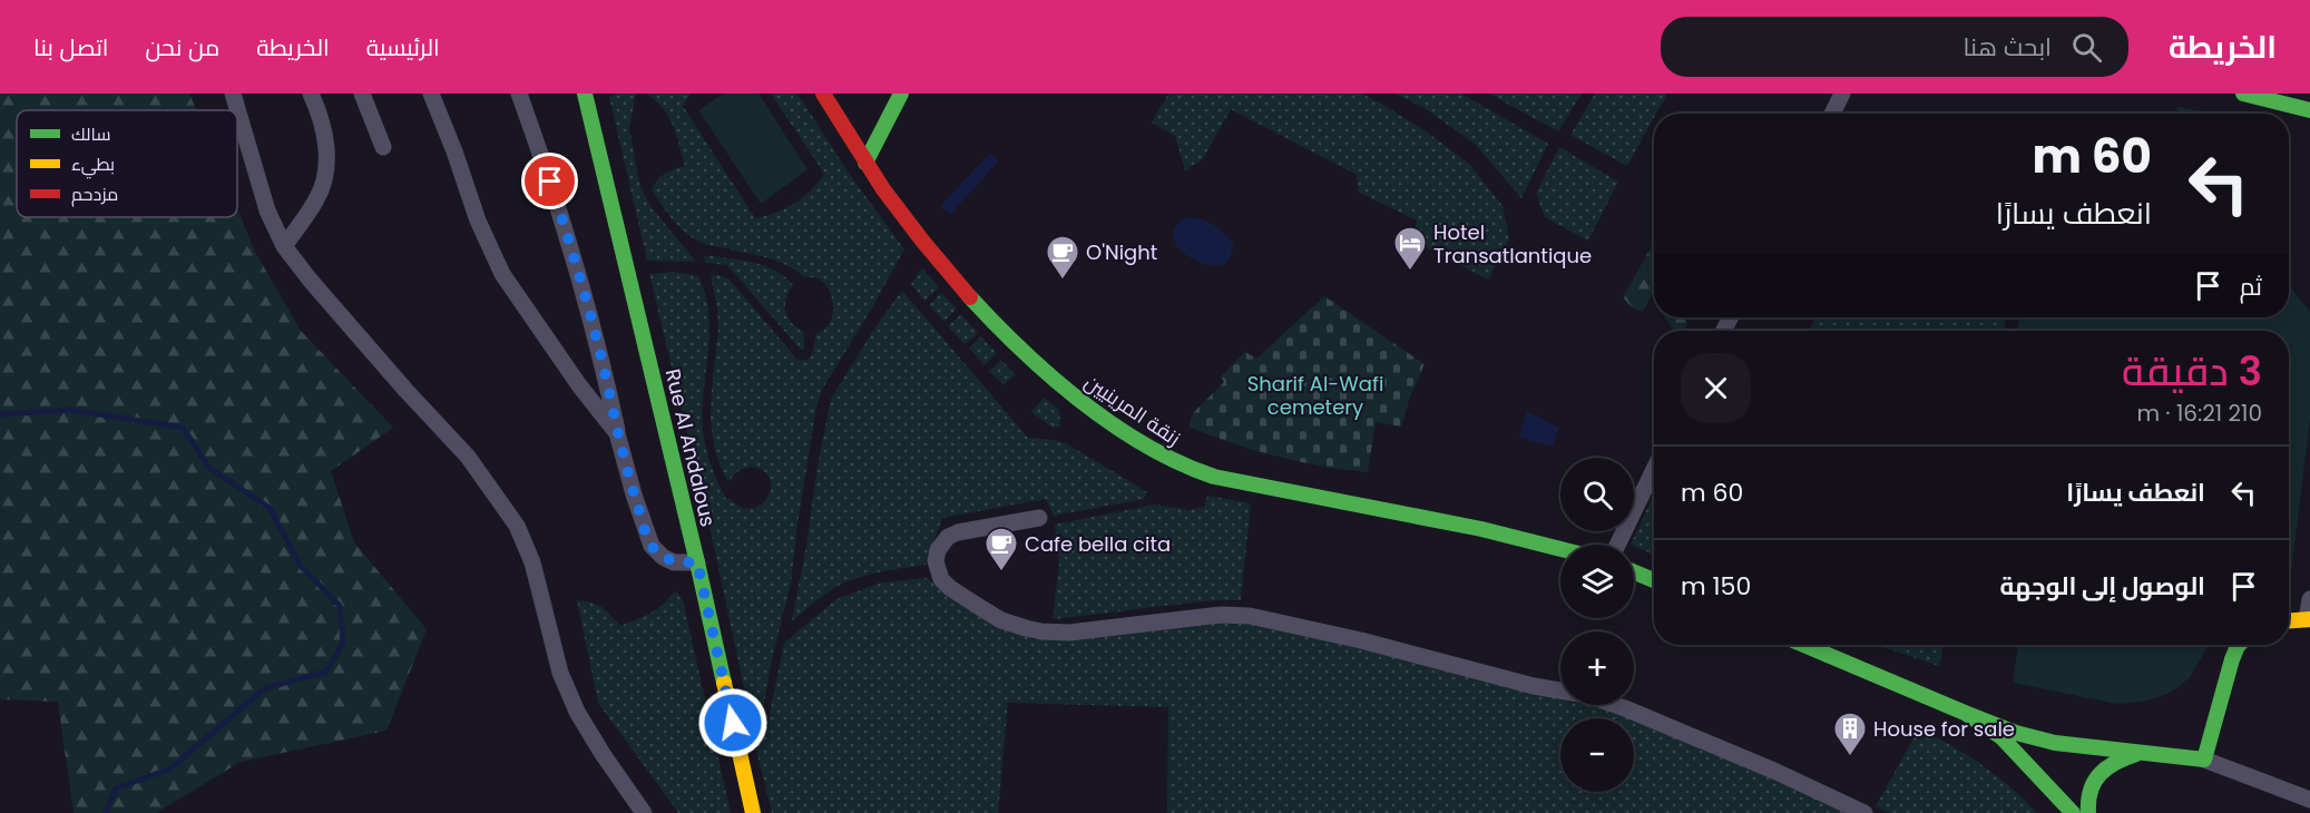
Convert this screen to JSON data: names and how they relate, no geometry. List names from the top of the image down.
{
  "streets": {
    "main road": ["زنقة المرينيين", "Rue Al Andalous"]
  },
  "parks": ["Sharif Al-Wafi cemetery"],
  "places": {
    "hotel": ["Hotel Transatlantique"],
    "cafe": ["O'Night", "Cafe bella cita"],
    "building": ["House for sale"]
  },
  "legend": ["سالك", "بطيء", "مزدحم"],
  "page": {
    "header": "الخريطة",
    "search": "ابحث هنا",
    "nav": [
      "الرئيسية",
      "الخريطة",
      "من نحن",
      "اتصل بنا"
    ],
    "turn": ["60 m", "انعطف يسارًا"],
    "then": "ثم",
    "heading": ["3 دقيقة", "210 m · 16:21"],
    "list": [
      {
        "name": "انعطف يسارًا",
        "value": "60 m"
      },
      {
        "name": "الوصول إلى الوجهة",
        "value": "150 m"
      }
    ],
    "map_buttons": ["+", "−"]
  }
}
